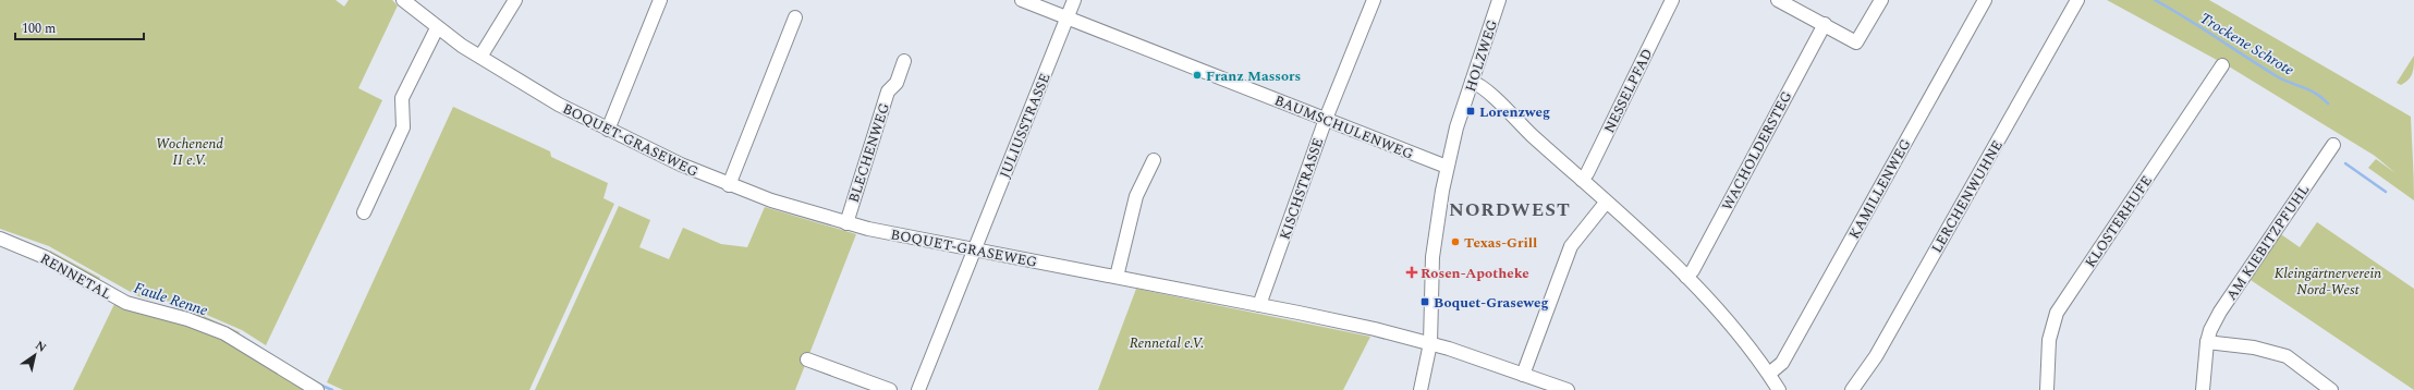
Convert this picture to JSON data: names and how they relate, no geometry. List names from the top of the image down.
{
  "streets": {
    "street": [
      "HOLZWEG",
      "NESSELPFAD",
      "JULIUSSTRASSE",
      "BAUMSCHULENWEG",
      "BOQUET-GRASEWEG",
      "WACHOLDERSTEG",
      "BLECHENWEG",
      "KISCHSTRASSE",
      "KAMILLENWEG",
      "LERCHENWUHNE",
      "KLOSTERHUFE",
      "AM KIEBITZPFUHL",
      "RENNETAL"
    ]
  },
  "crossings": [
    ["HOLZWEG", "BAUMSCHULENWEG"],
    ["HOLZWEG", "BOQUET-GRASEWEG"],
    ["JULIUSSTRASSE", "BAUMSCHULENWEG"],
    ["JULIUSSTRASSE", "BOQUET-GRASEWEG"],
    ["BAUMSCHULENWEG", "KISCHSTRASSE"],
    ["BOQUET-GRASEWEG", "BLECHENWEG"],
    ["BOQUET-GRASEWEG", "KISCHSTRASSE"]
  ],
  "districts": ["NORDWEST"],
  "water": ["Trockene Schrote", "Faule Renne"],
  "parks": ["Wochenend II e.V.", "Kleingärtnerverein Nord-West", "Rennetal e.V."],
  "places": {
    "other": ["Franz Massors", "Texas-Grill"],
    "transit": ["Lorenzweg", "Boquet-Graseweg"],
    "health": ["Rosen-Apotheke"]
  },
  "scale_bar": "100 m",
  "north": "top right"
}
